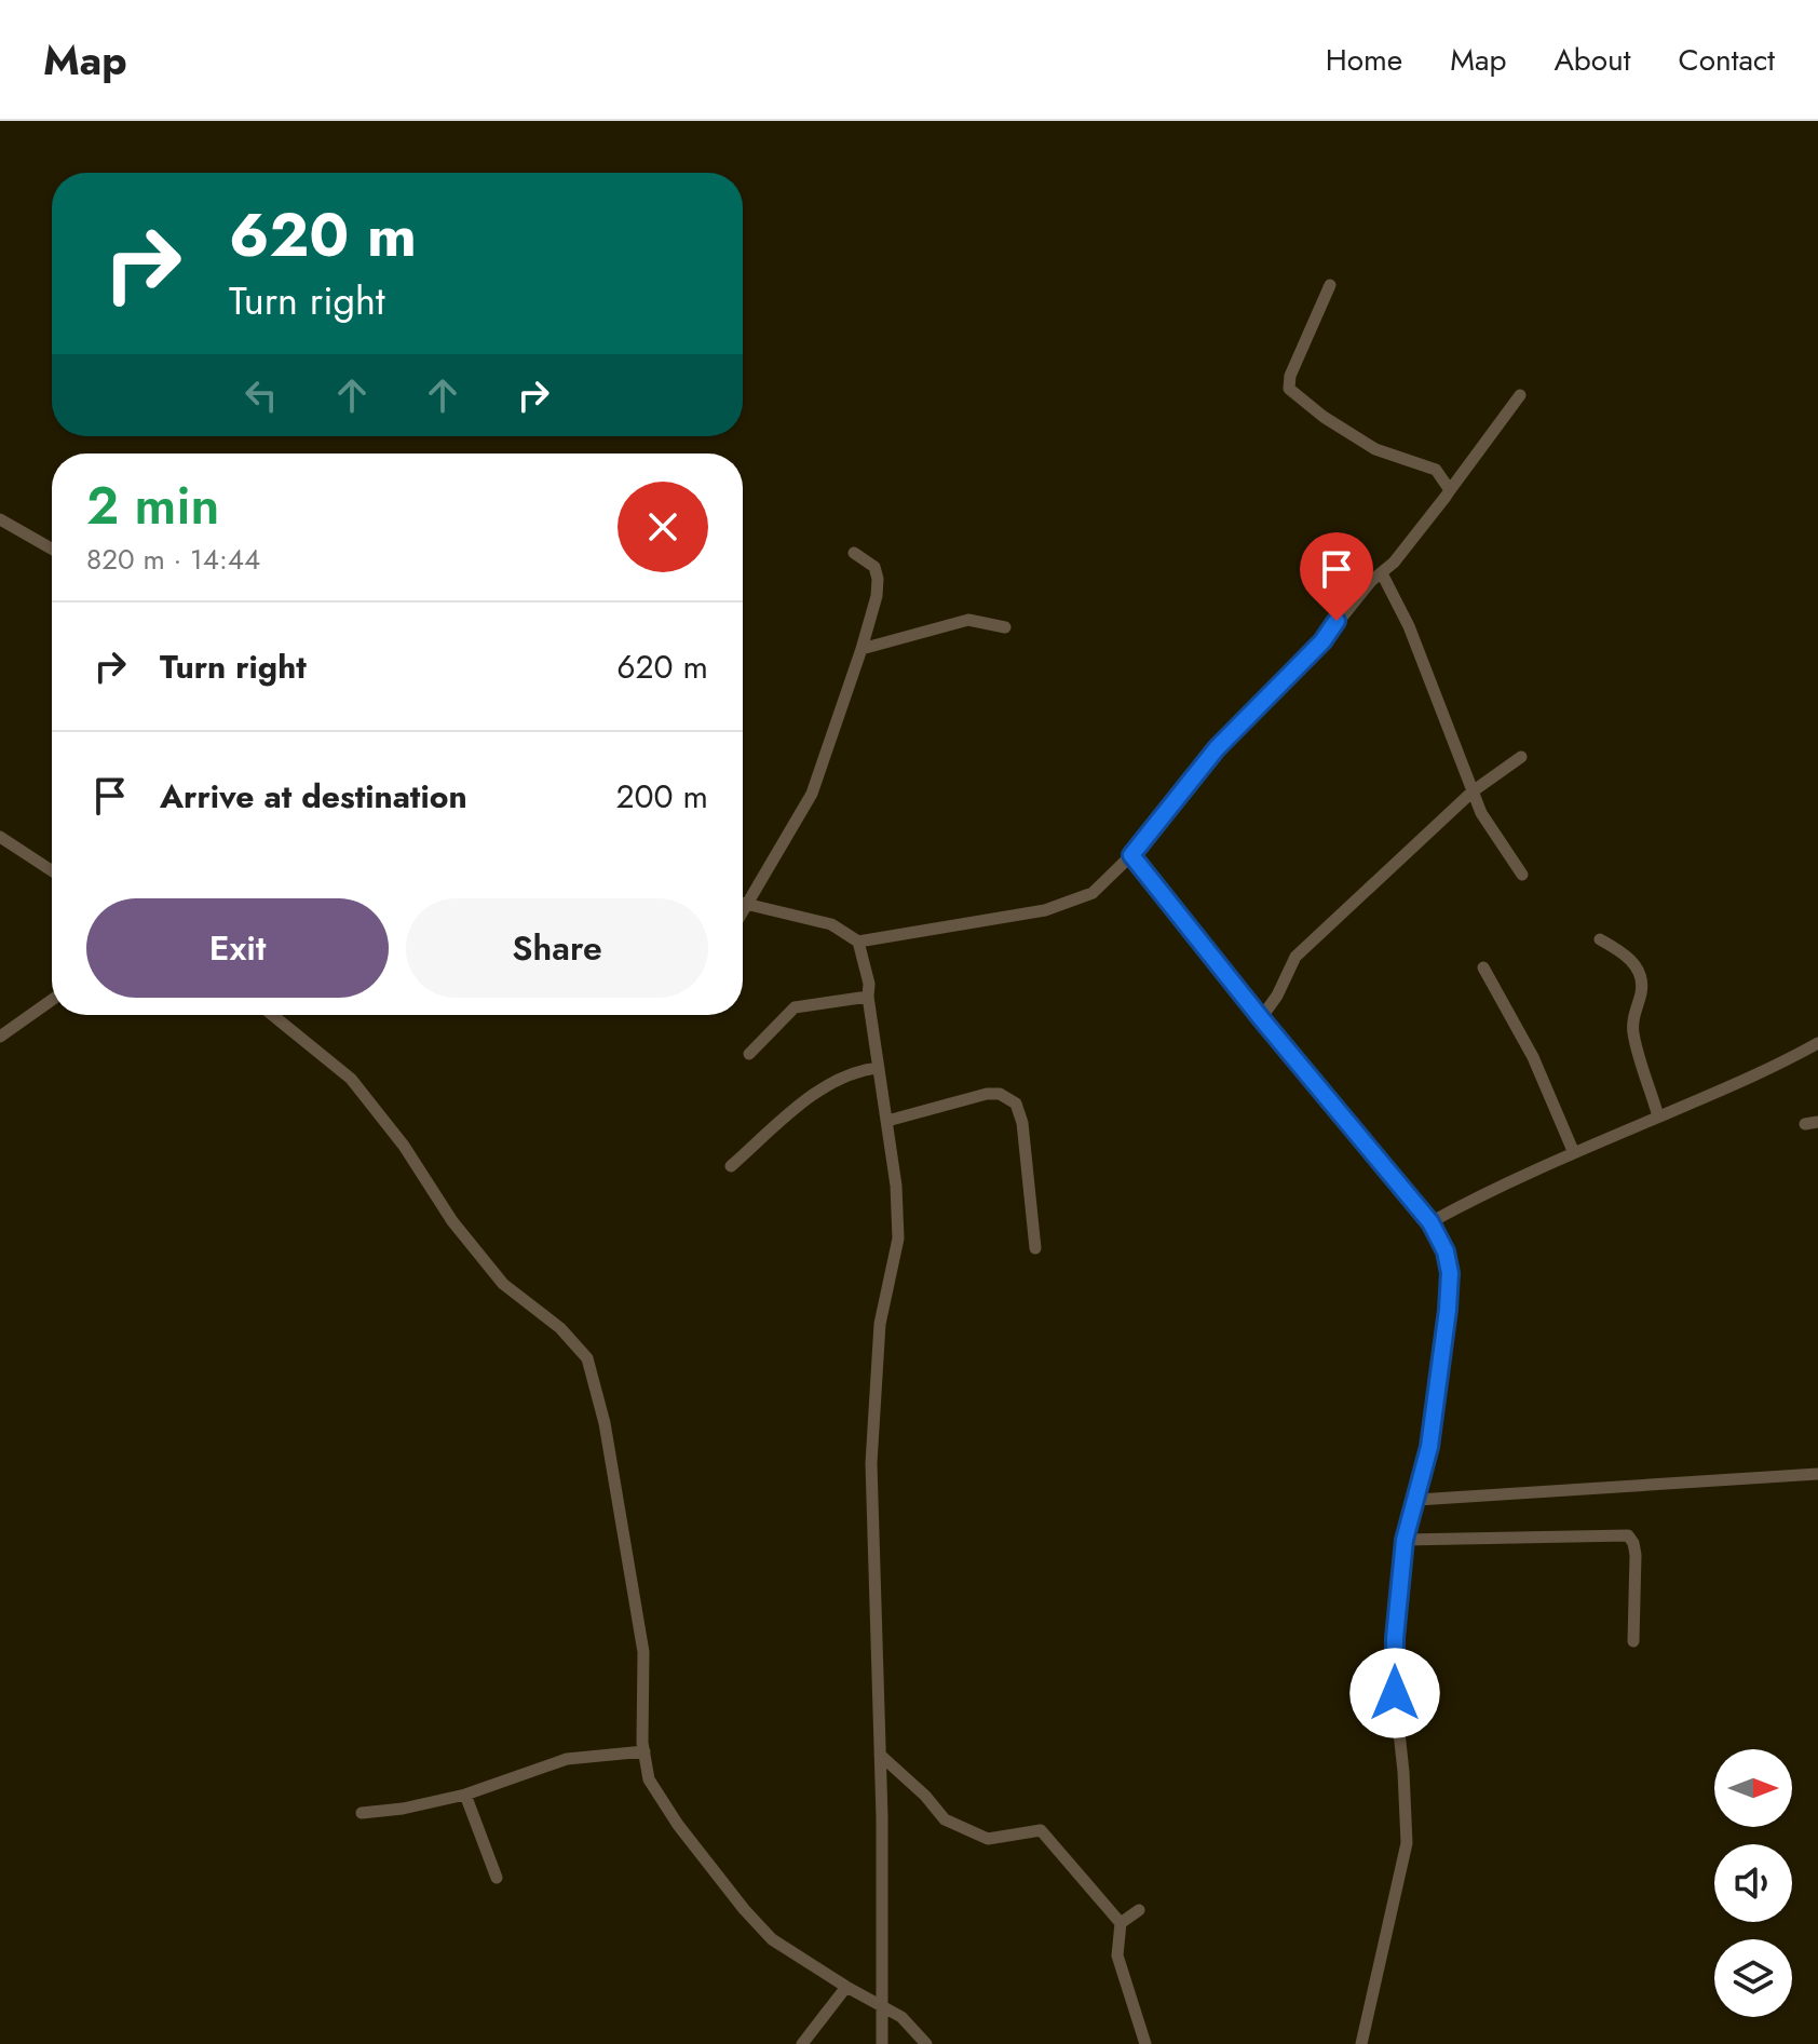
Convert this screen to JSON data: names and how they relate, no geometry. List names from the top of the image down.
{
  "north": "right",
  "page": {
    "header": "Map",
    "nav": [
      "Home",
      "Map",
      "About",
      "Contact"
    ],
    "turn": ["620 m", "Turn right"],
    "heading": ["2 min", "820 m · 14:44"],
    "list": [
      {
        "name": "Turn right",
        "value": "620 m"
      },
      {
        "name": "Arrive at destination",
        "value": "200 m"
      }
    ],
    "buttons": ["Exit", "Share"]
  }
}
